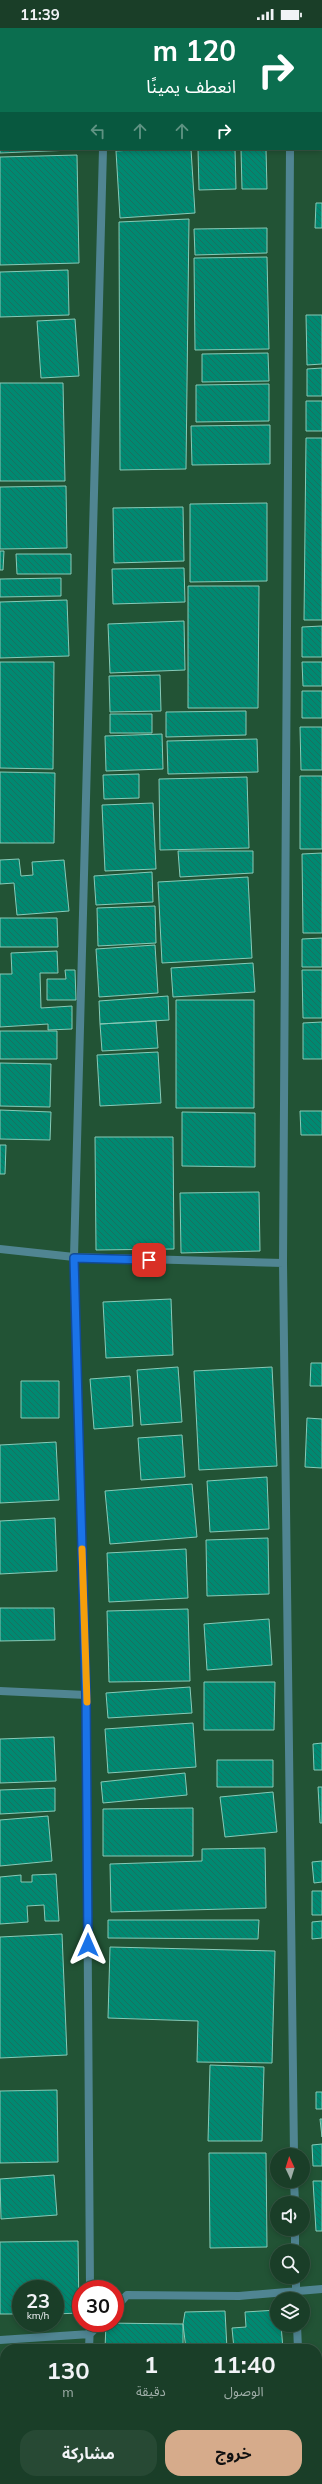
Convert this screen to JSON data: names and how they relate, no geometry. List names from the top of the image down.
{
  "north": "top",
  "page": {
    "status": "11:39",
    "turn": ["120 m", "انعطف يمينًا"],
    "speed": "23 km/h",
    "limit": "30",
    "eta": [
      "11:40",
      "الوصول",
      "1",
      "دقيقة",
      "130",
      "m"
    ],
    "buttons": ["خروج", "مشاركة"]
  }
}
